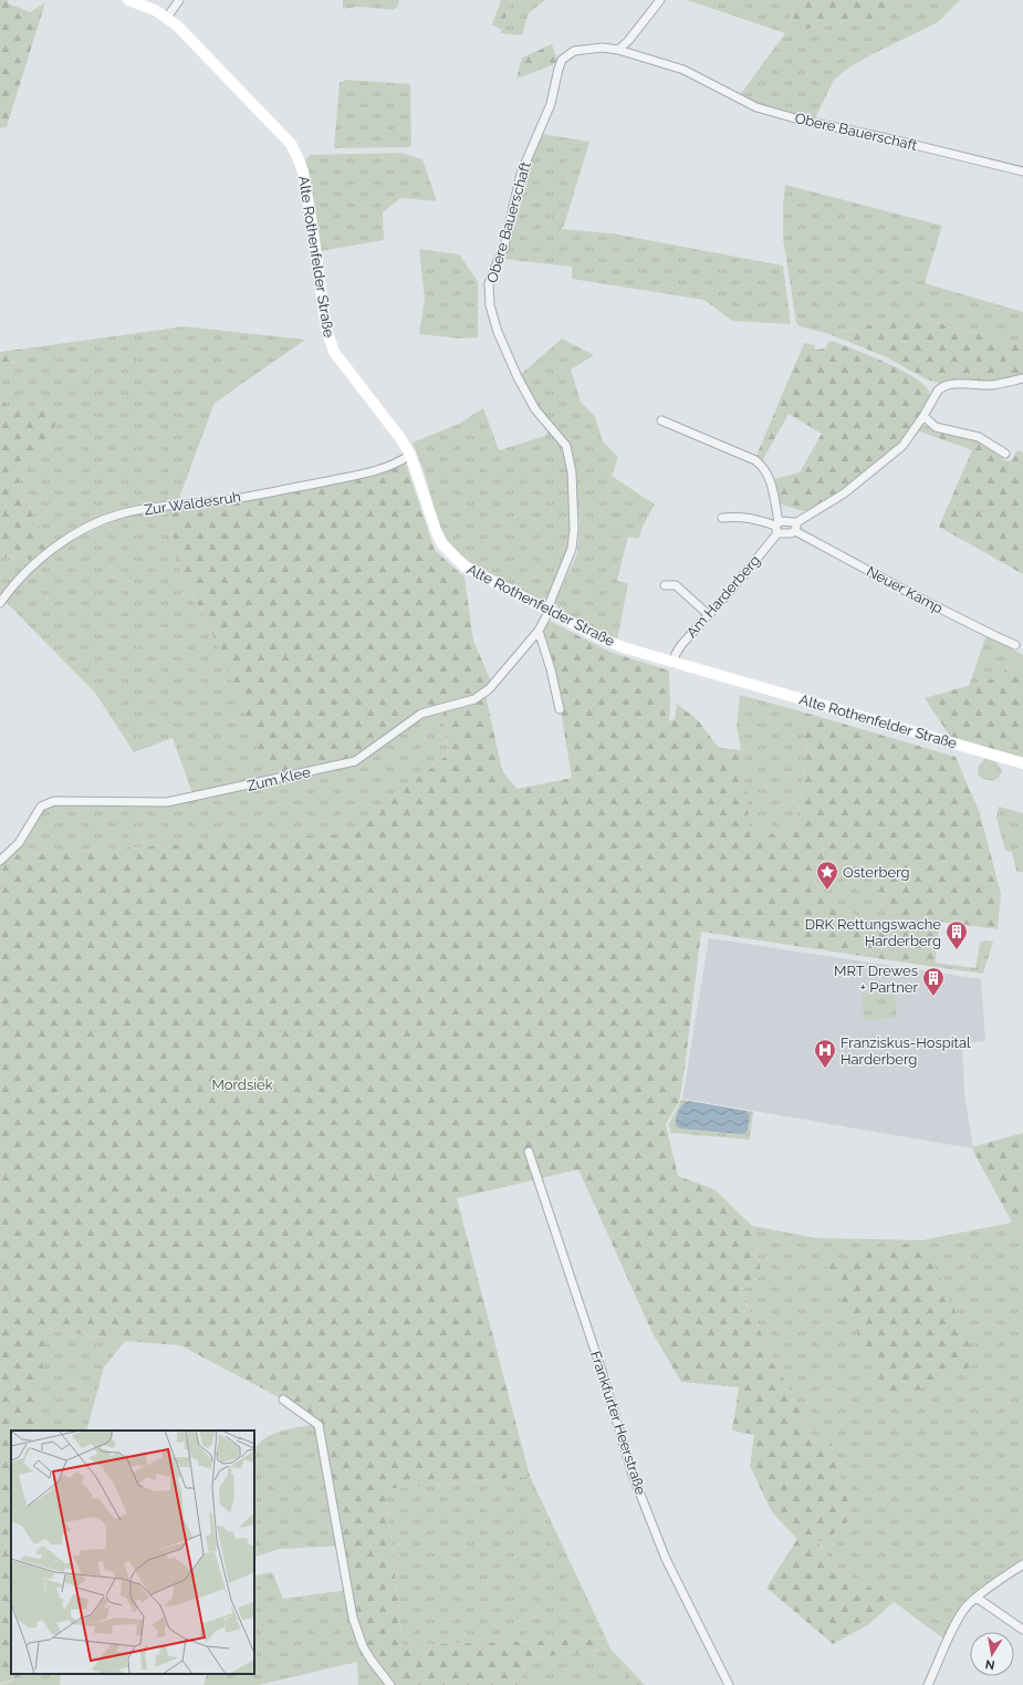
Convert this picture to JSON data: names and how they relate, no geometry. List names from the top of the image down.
{
  "streets": {
    "street": [
      "Obere Bauerschaft",
      "Alte Rothenfelder Straße",
      "Zur Waldesruh",
      "Neuer Kamp",
      "Am Harderberg",
      "Zum Klee",
      "Frankfurter Heerstraße"
    ]
  },
  "crossings": [
    ["Obere Bauerschaft", "Alte Rothenfelder Straße"],
    ["Obere Bauerschaft", "Zum Klee"],
    ["Alte Rothenfelder Straße", "Zur Waldesruh"],
    ["Alte Rothenfelder Straße", "Am Harderberg"],
    ["Alte Rothenfelder Straße", "Zum Klee"]
  ],
  "parks": ["Mordsiek"],
  "places": {
    "place": ["Osterberg"],
    "building": ["DRK Rettungswache Harderberg", "MRT Drewes + Partner"],
    "hospital": ["Franziskus-Hospital Harderberg"]
  },
  "north": "bottom"
}
